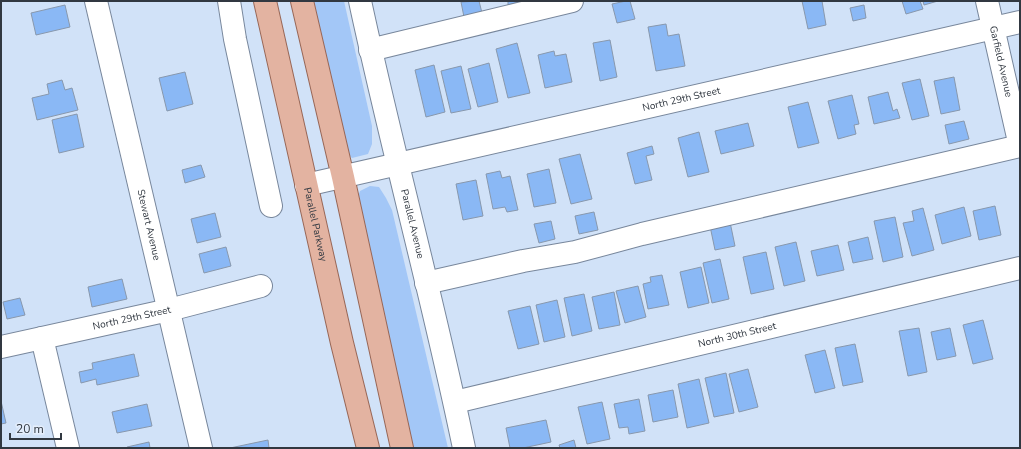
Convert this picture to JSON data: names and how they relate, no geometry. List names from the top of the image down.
{
  "streets": {
    "main road": ["Parallel Parkway"],
    "street": [
      "Garfield Avenue",
      "North 29th Street",
      "Stewart Avenue",
      "Parallel Avenue",
      "North 30th Street"
    ]
  },
  "crossings": [
    ["Garfield Avenue", "North 29th Street"],
    ["North 29th Street", "Stewart Avenue"],
    ["North 29th Street", "Parallel Parkway"],
    ["North 29th Street", "Parallel Avenue"],
    ["Parallel Avenue", "North 30th Street"]
  ],
  "scale_bar": "20 m"
}
